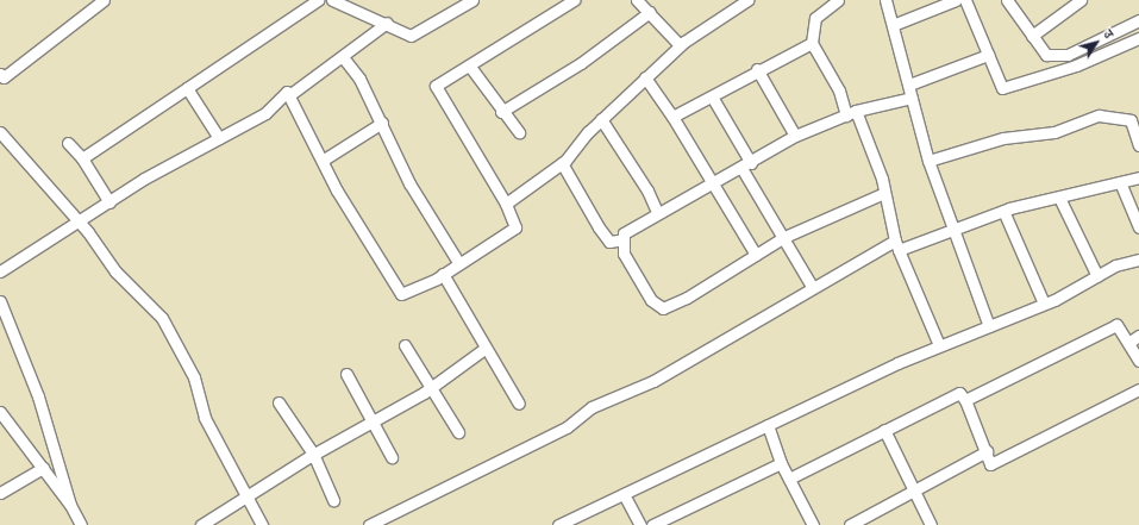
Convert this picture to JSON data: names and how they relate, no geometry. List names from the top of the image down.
{
  "north": "top right"
}
